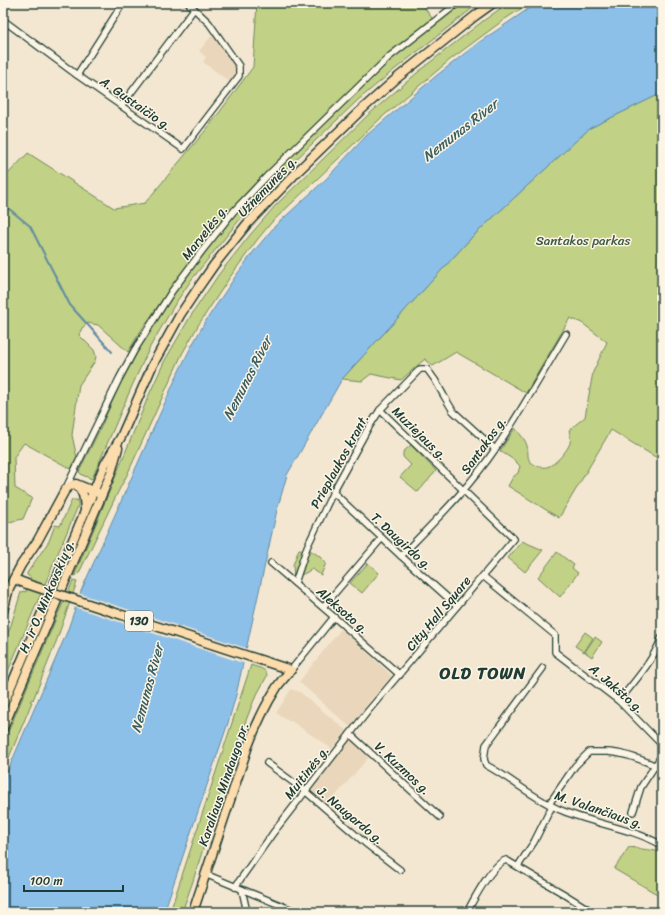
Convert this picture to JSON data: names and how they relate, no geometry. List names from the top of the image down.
{
  "streets": {
    "main road": [
      "Užnemunės g.",
      "H. ir O. Minkovskių g.",
      "130",
      "Karaliaus Mindaugo pr."
    ],
    "street": [
      "A. Gustaičio g.",
      "Marvelės g.",
      "Muziejaus g.",
      "Santakos g.",
      "Prieplaukos krant.",
      "T. Daugirdo g.",
      "Aleksoto g.",
      "City Hall Square",
      "A. Jakšto g.",
      "V. Kuzmos g.",
      "Muitinės g.",
      "M. Valančiaus g.",
      "J. Naugardo g."
    ]
  },
  "crossings": [
    ["Užnemunės g.", "H. ir O. Minkovskių g."],
    ["Muziejaus g.", "Santakos g."],
    ["Muziejaus g.", "Prieplaukos krant."],
    ["Muziejaus g.", "City Hall Square"],
    ["Santakos g.", "Prieplaukos krant."],
    ["Santakos g.", "T. Daugirdo g."],
    ["Prieplaukos krant.", "T. Daugirdo g."],
    ["Prieplaukos krant.", "Aleksoto g."],
    ["T. Daugirdo g.", "City Hall Square"],
    ["Aleksoto g.", "City Hall Square"],
    ["Aleksoto g.", "Muitinės g."],
    ["Aleksoto g.", "Karaliaus Mindaugo pr."],
    ["City Hall Square", "A. Jakšto g."],
    ["City Hall Square", "Muitinės g."],
    ["130", "Karaliaus Mindaugo pr."],
    ["V. Kuzmos g.", "Muitinės g."],
    ["Muitinės g.", "J. Naugardo g."]
  ],
  "districts": ["OLD TOWN"],
  "water": ["Nemunas River"],
  "parks": ["Santakos parkas"],
  "scale_bar": "100 m"
}
